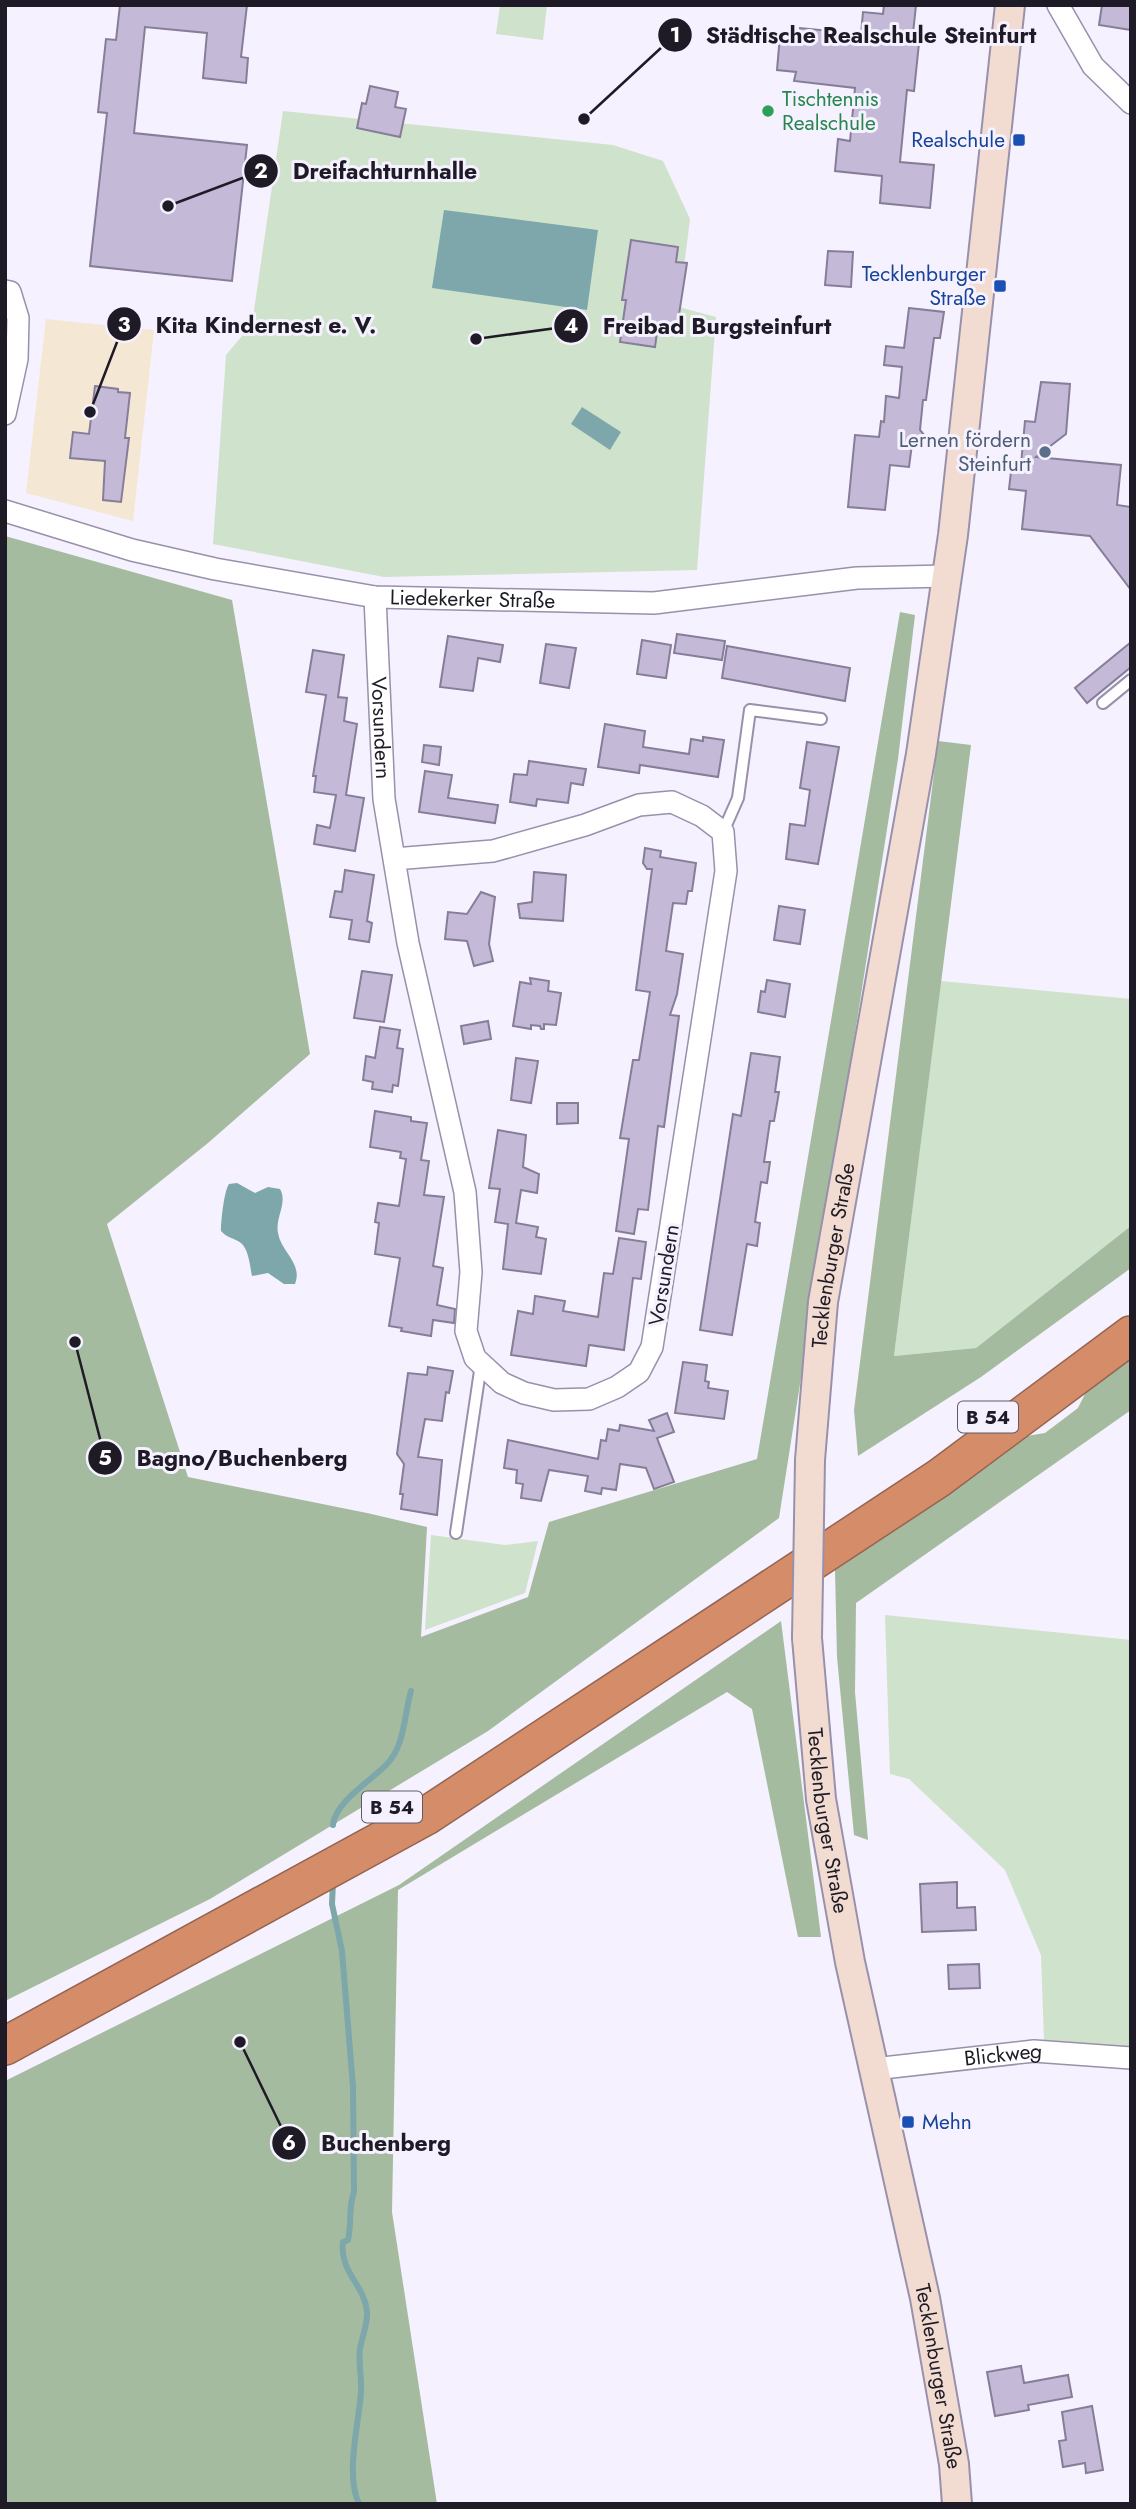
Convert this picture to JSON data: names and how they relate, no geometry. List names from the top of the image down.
{
  "streets": {
    "highway": ["B 54"],
    "main road": ["Tecklenburger Straße"],
    "street": ["Liedekerker Straße", "Vorsundern", "Blickweg"]
  },
  "crossings": [
    ["Liedekerker Straße", "Vorsundern"],
    ["Liedekerker Straße", "Tecklenburger Straße"],
    ["Tecklenburger Straße", "Blickweg"]
  ],
  "places": {
    "other": [
      "Tischtennis Realschule",
      "Städtische Realschule Steinfurt",
      "Dreifachturnhalle",
      "Freibad Burgsteinfurt",
      "Kita Kindernest e. V.",
      "Lernen fördern Steinfurt",
      "Bagno/Buchenberg",
      "Buchenberg"
    ],
    "transit": ["Realschule", "Tecklenburger Straße", "Mehn"]
  }
}
